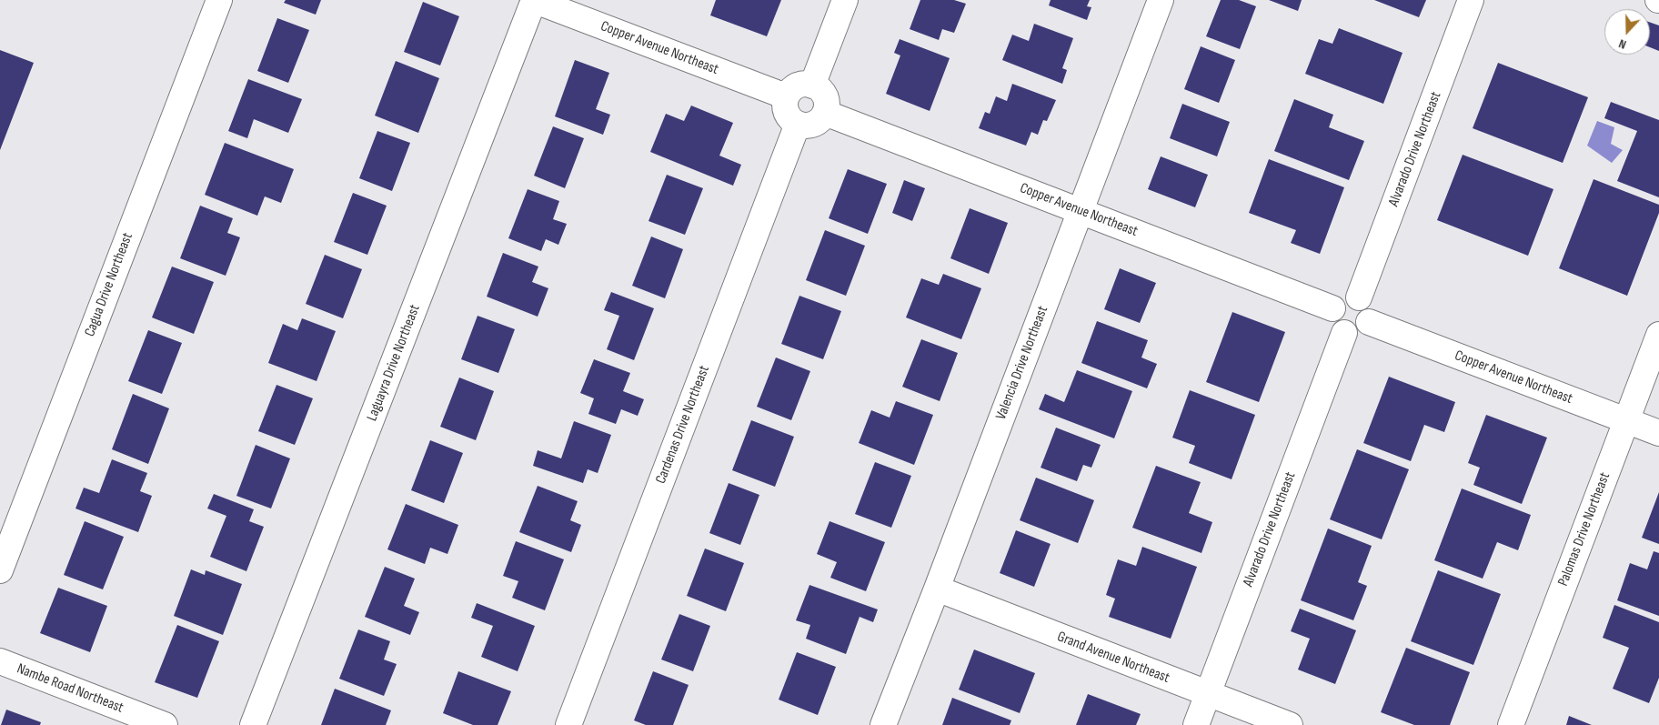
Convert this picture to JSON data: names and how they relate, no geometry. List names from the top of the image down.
{
  "streets": {
    "street": [
      "Copper Avenue Northeast",
      "Alvarado Drive Northeast",
      "Cagua Drive Northeast",
      "Laguayra Drive Northeast",
      "Valencia Drive Northeast",
      "Cardenas Drive Northeast",
      "Palomas Drive Northeast",
      "Grand Avenue Northeast",
      "Nambe Road Northeast"
    ]
  },
  "crossings": [
    ["Copper Avenue Northeast", "Alvarado Drive Northeast"],
    ["Copper Avenue Northeast", "Laguayra Drive Northeast"],
    ["Copper Avenue Northeast", "Valencia Drive Northeast"],
    ["Copper Avenue Northeast", "Cardenas Drive Northeast"],
    ["Copper Avenue Northeast", "Palomas Drive Northeast"],
    ["Alvarado Drive Northeast", "Grand Avenue Northeast"],
    ["Valencia Drive Northeast", "Grand Avenue Northeast"]
  ],
  "north": "bottom"
}
